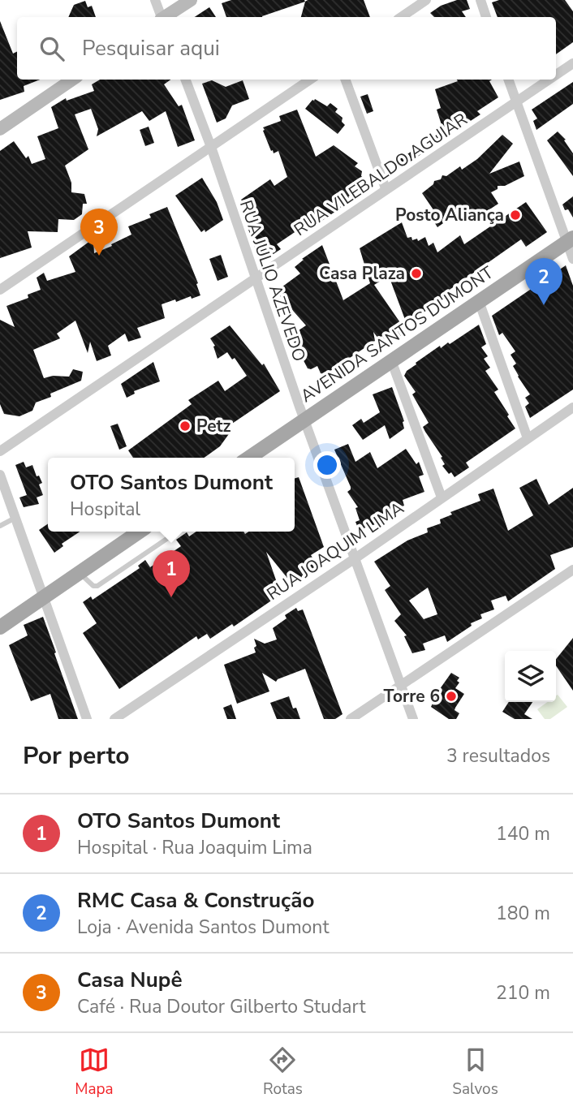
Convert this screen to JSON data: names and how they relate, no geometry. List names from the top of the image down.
{
  "streets": {
    "main road": ["AVENIDA SANTOS DUMONT"],
    "street": ["RUA VILEBALDO AGUIAR", "RUA JÚLIO AZEVEDO", "RUA JOAQUIM LIMA"]
  },
  "crossings": [
    ["RUA VILEBALDO AGUIAR", "RUA JÚLIO AZEVEDO"],
    ["RUA JÚLIO AZEVEDO", "AVENIDA SANTOS DUMONT"],
    ["RUA JÚLIO AZEVEDO", "RUA JOAQUIM LIMA"]
  ],
  "places": [
    "Posto Aliança",
    "Casa Plaza",
    "Petz",
    "Torre 6"
  ],
  "page": {
    "search": "Pesquisar aqui",
    "pins": ["3", "2", "1"],
    "popup": ["OTO Santos Dumont", "Hospital"],
    "heading": ["Por perto", "3 resultados"],
    "list": [
      {
        "mark": "1",
        "name": "OTO Santos Dumont",
        "note": "Hospital · Rua Joaquim Lima",
        "value": "140 m"
      },
      {
        "mark": "2",
        "name": "RMC Casa & Construção",
        "note": "Loja · Avenida Santos Dumont",
        "value": "180 m"
      },
      {
        "mark": "3",
        "name": "Casa Nupê",
        "note": "Café · Rua Doutor Gilberto Studart",
        "value": "210 m"
      }
    ],
    "nav": ["Mapa", "Rotas", "Salvos"]
  }
}
